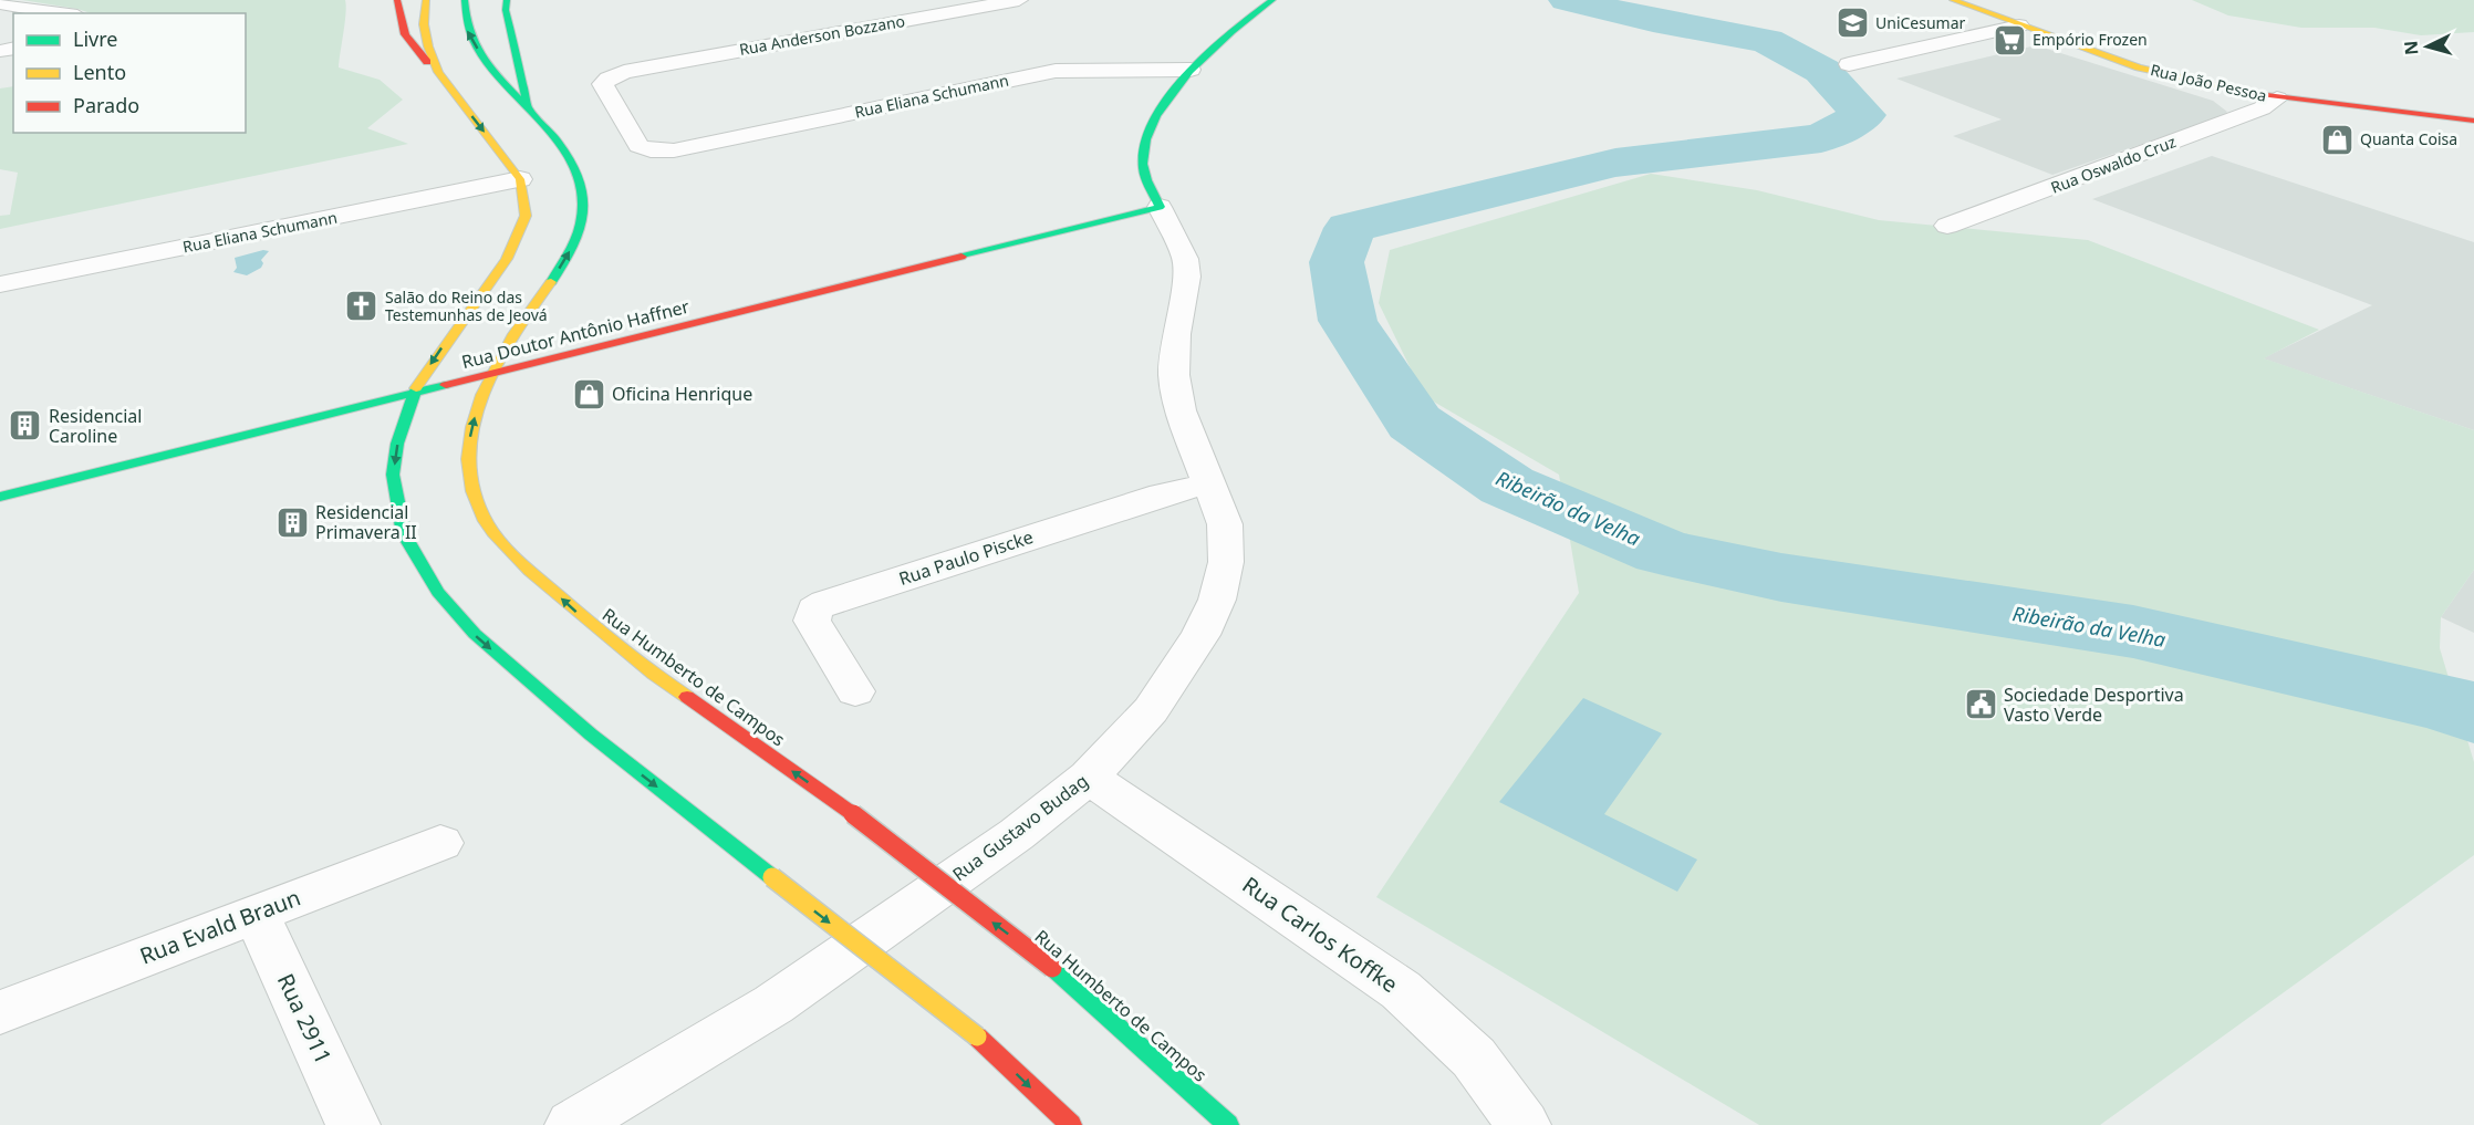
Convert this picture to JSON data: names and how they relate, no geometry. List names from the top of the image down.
{
  "streets": {
    "main road": [
      "Rua João Pessoa",
      "Rua Doutor Antônio Haffner",
      "Rua Humberto de Campos",
      "Rua Gustavo Budag"
    ],
    "street": [
      "Rua Anderson Bozzano",
      "Rua Eliana Schumann",
      "Rua Oswaldo Cruz",
      "Rua Paulo Piscke",
      "Rua Evald Braun",
      "Rua Carlos Koffke",
      "Rua 2911"
    ]
  },
  "crossings": [
    ["Rua Anderson Bozzano", "Rua Eliana Schumann"],
    ["Rua João Pessoa", "Rua Oswaldo Cruz"],
    ["Rua Eliana Schumann", "Rua Gustavo Budag"],
    ["Rua Doutor Antônio Haffner", "Rua Humberto de Campos"],
    ["Rua Doutor Antônio Haffner", "Rua Gustavo Budag"],
    ["Rua Paulo Piscke", "Rua Gustavo Budag"],
    ["Rua Gustavo Budag", "Rua Carlos Koffke"],
    ["Rua Evald Braun", "Rua 2911"]
  ],
  "water": ["Ribeirão da Velha"],
  "places": {
    "school or university": ["UniCesumar"],
    "supermarket": ["Empório Frozen"],
    "shop": ["Quanta Coisa", "Oficina Henrique"],
    "church": ["Salão do Reino das Testemunhas de Jeová"],
    "building": ["Residencial Caroline", "Residencial Primavera II"],
    "public building": ["Sociedade Desportiva Vasto Verde"]
  },
  "legend": ["Livre", "Lento", "Parado"],
  "north": "left"
}
